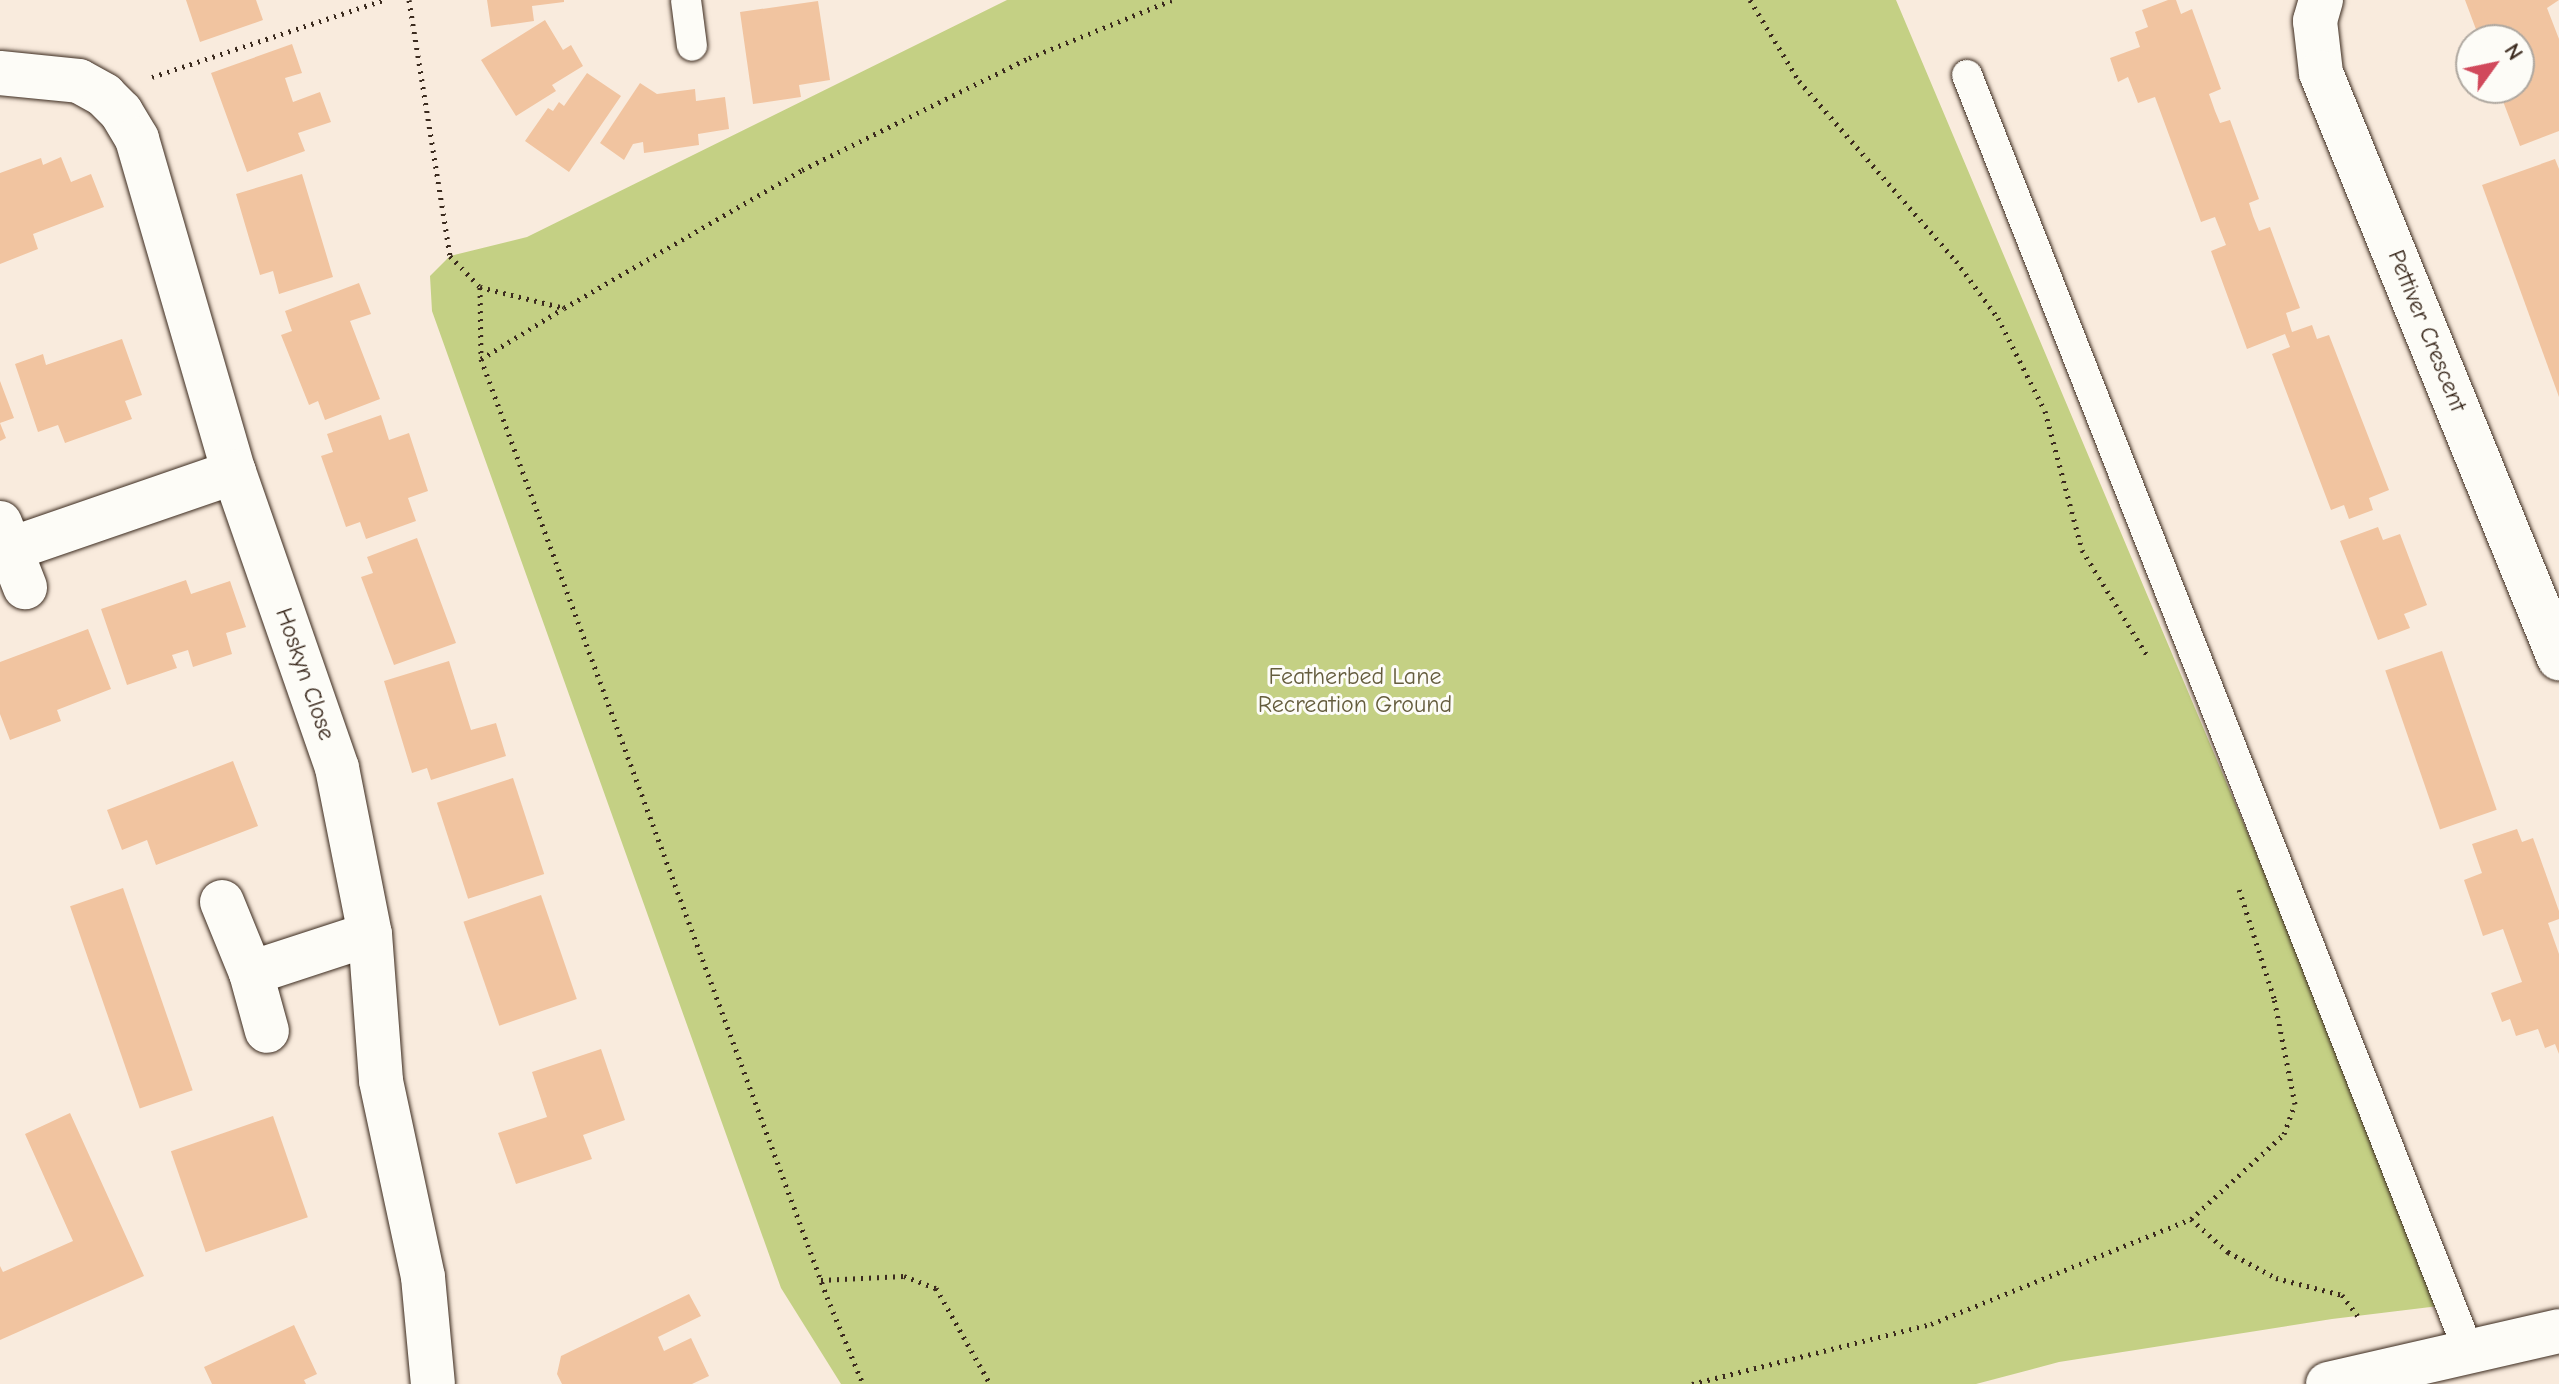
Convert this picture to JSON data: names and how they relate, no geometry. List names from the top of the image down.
{
  "streets": {
    "street": ["Pettiver Crescent", "Hoskyn Close"]
  },
  "parks": ["Featherbed Lane Recreation Ground"],
  "north": "top right"
}
